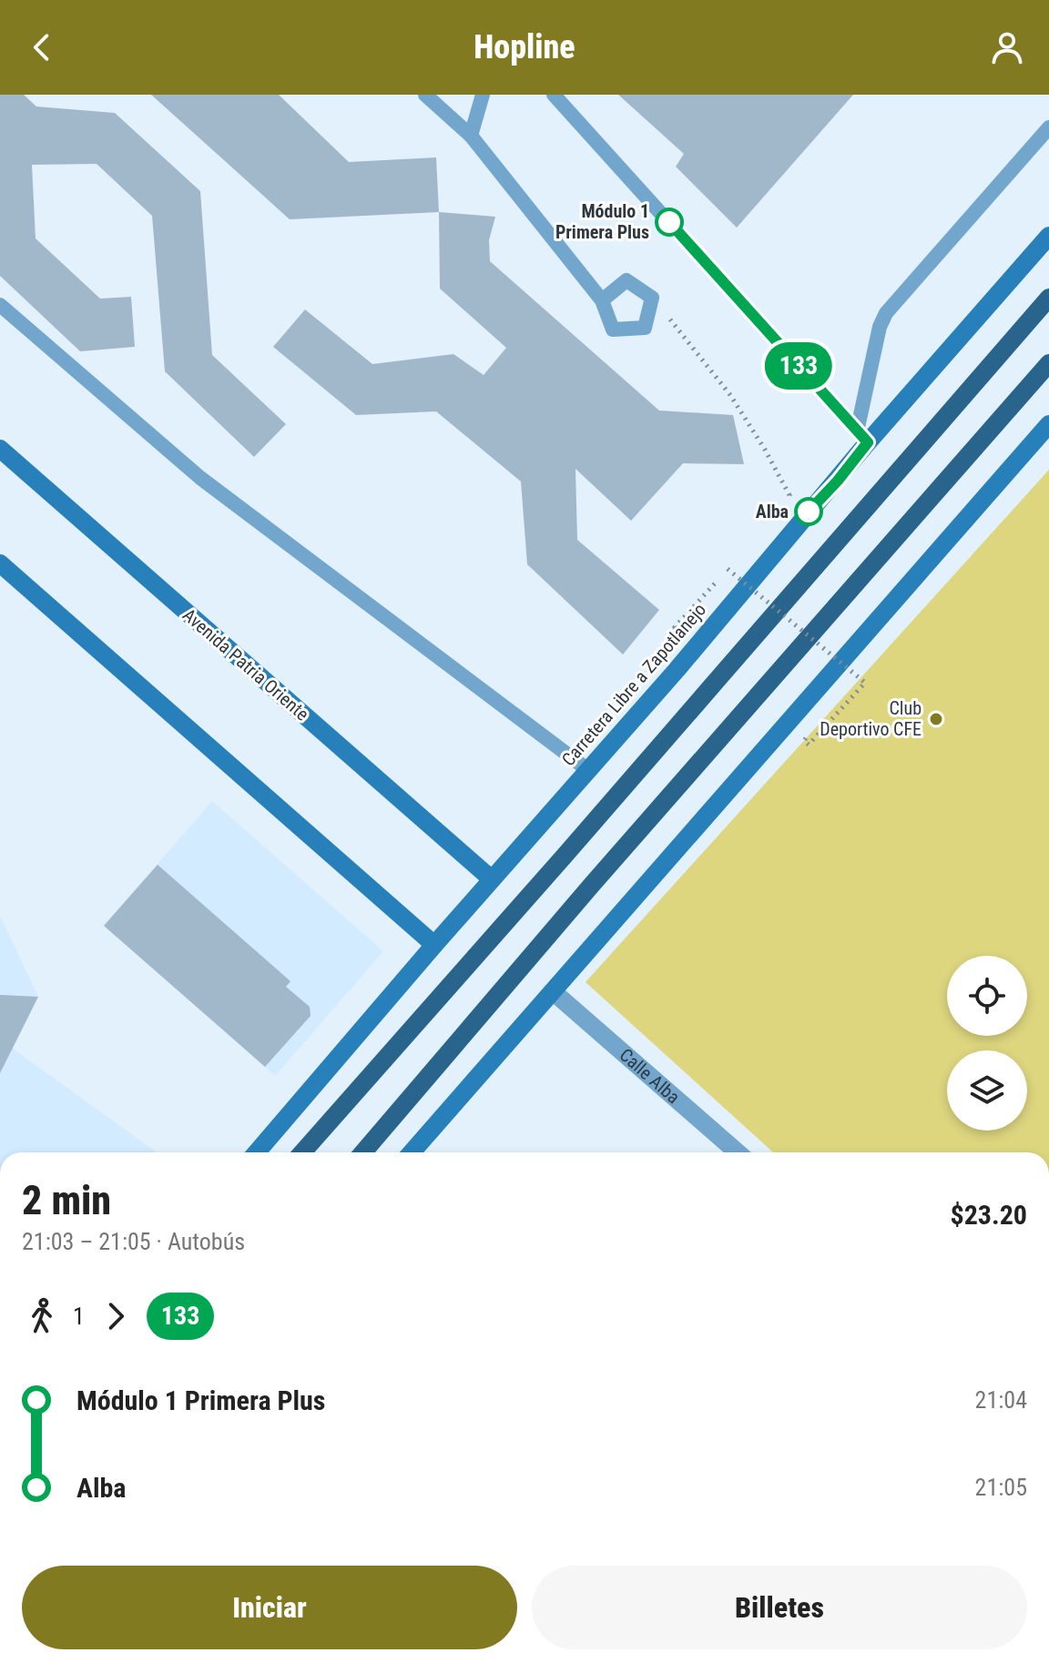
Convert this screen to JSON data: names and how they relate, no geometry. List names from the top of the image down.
{
  "streets": {
    "main road": ["Avenida Patria Oriente", "Carretera Libre a Zapotlanejo"],
    "street": ["Calle Alba"]
  },
  "crossings": [
    ["Avenida Patria Oriente", "Carretera Libre a Zapotlanejo"]
  ],
  "places": ["Módulo 1 Primera Plus", "Alba", "Club Deportivo CFE"],
  "lines": ["bus line 133"],
  "page": {
    "header": "Hopline",
    "on_map": "133",
    "heading": ["2 min", "21:03 – 21:05 · Autobús", "$23.20"],
    "legs": ["1", "133"],
    "list": [
      {
        "name": "Módulo 1 Primera Plus",
        "value": "21:04"
      },
      {
        "name": "Alba",
        "value": "21:05"
      }
    ],
    "buttons": ["Iniciar", "Billetes"]
  }
}
